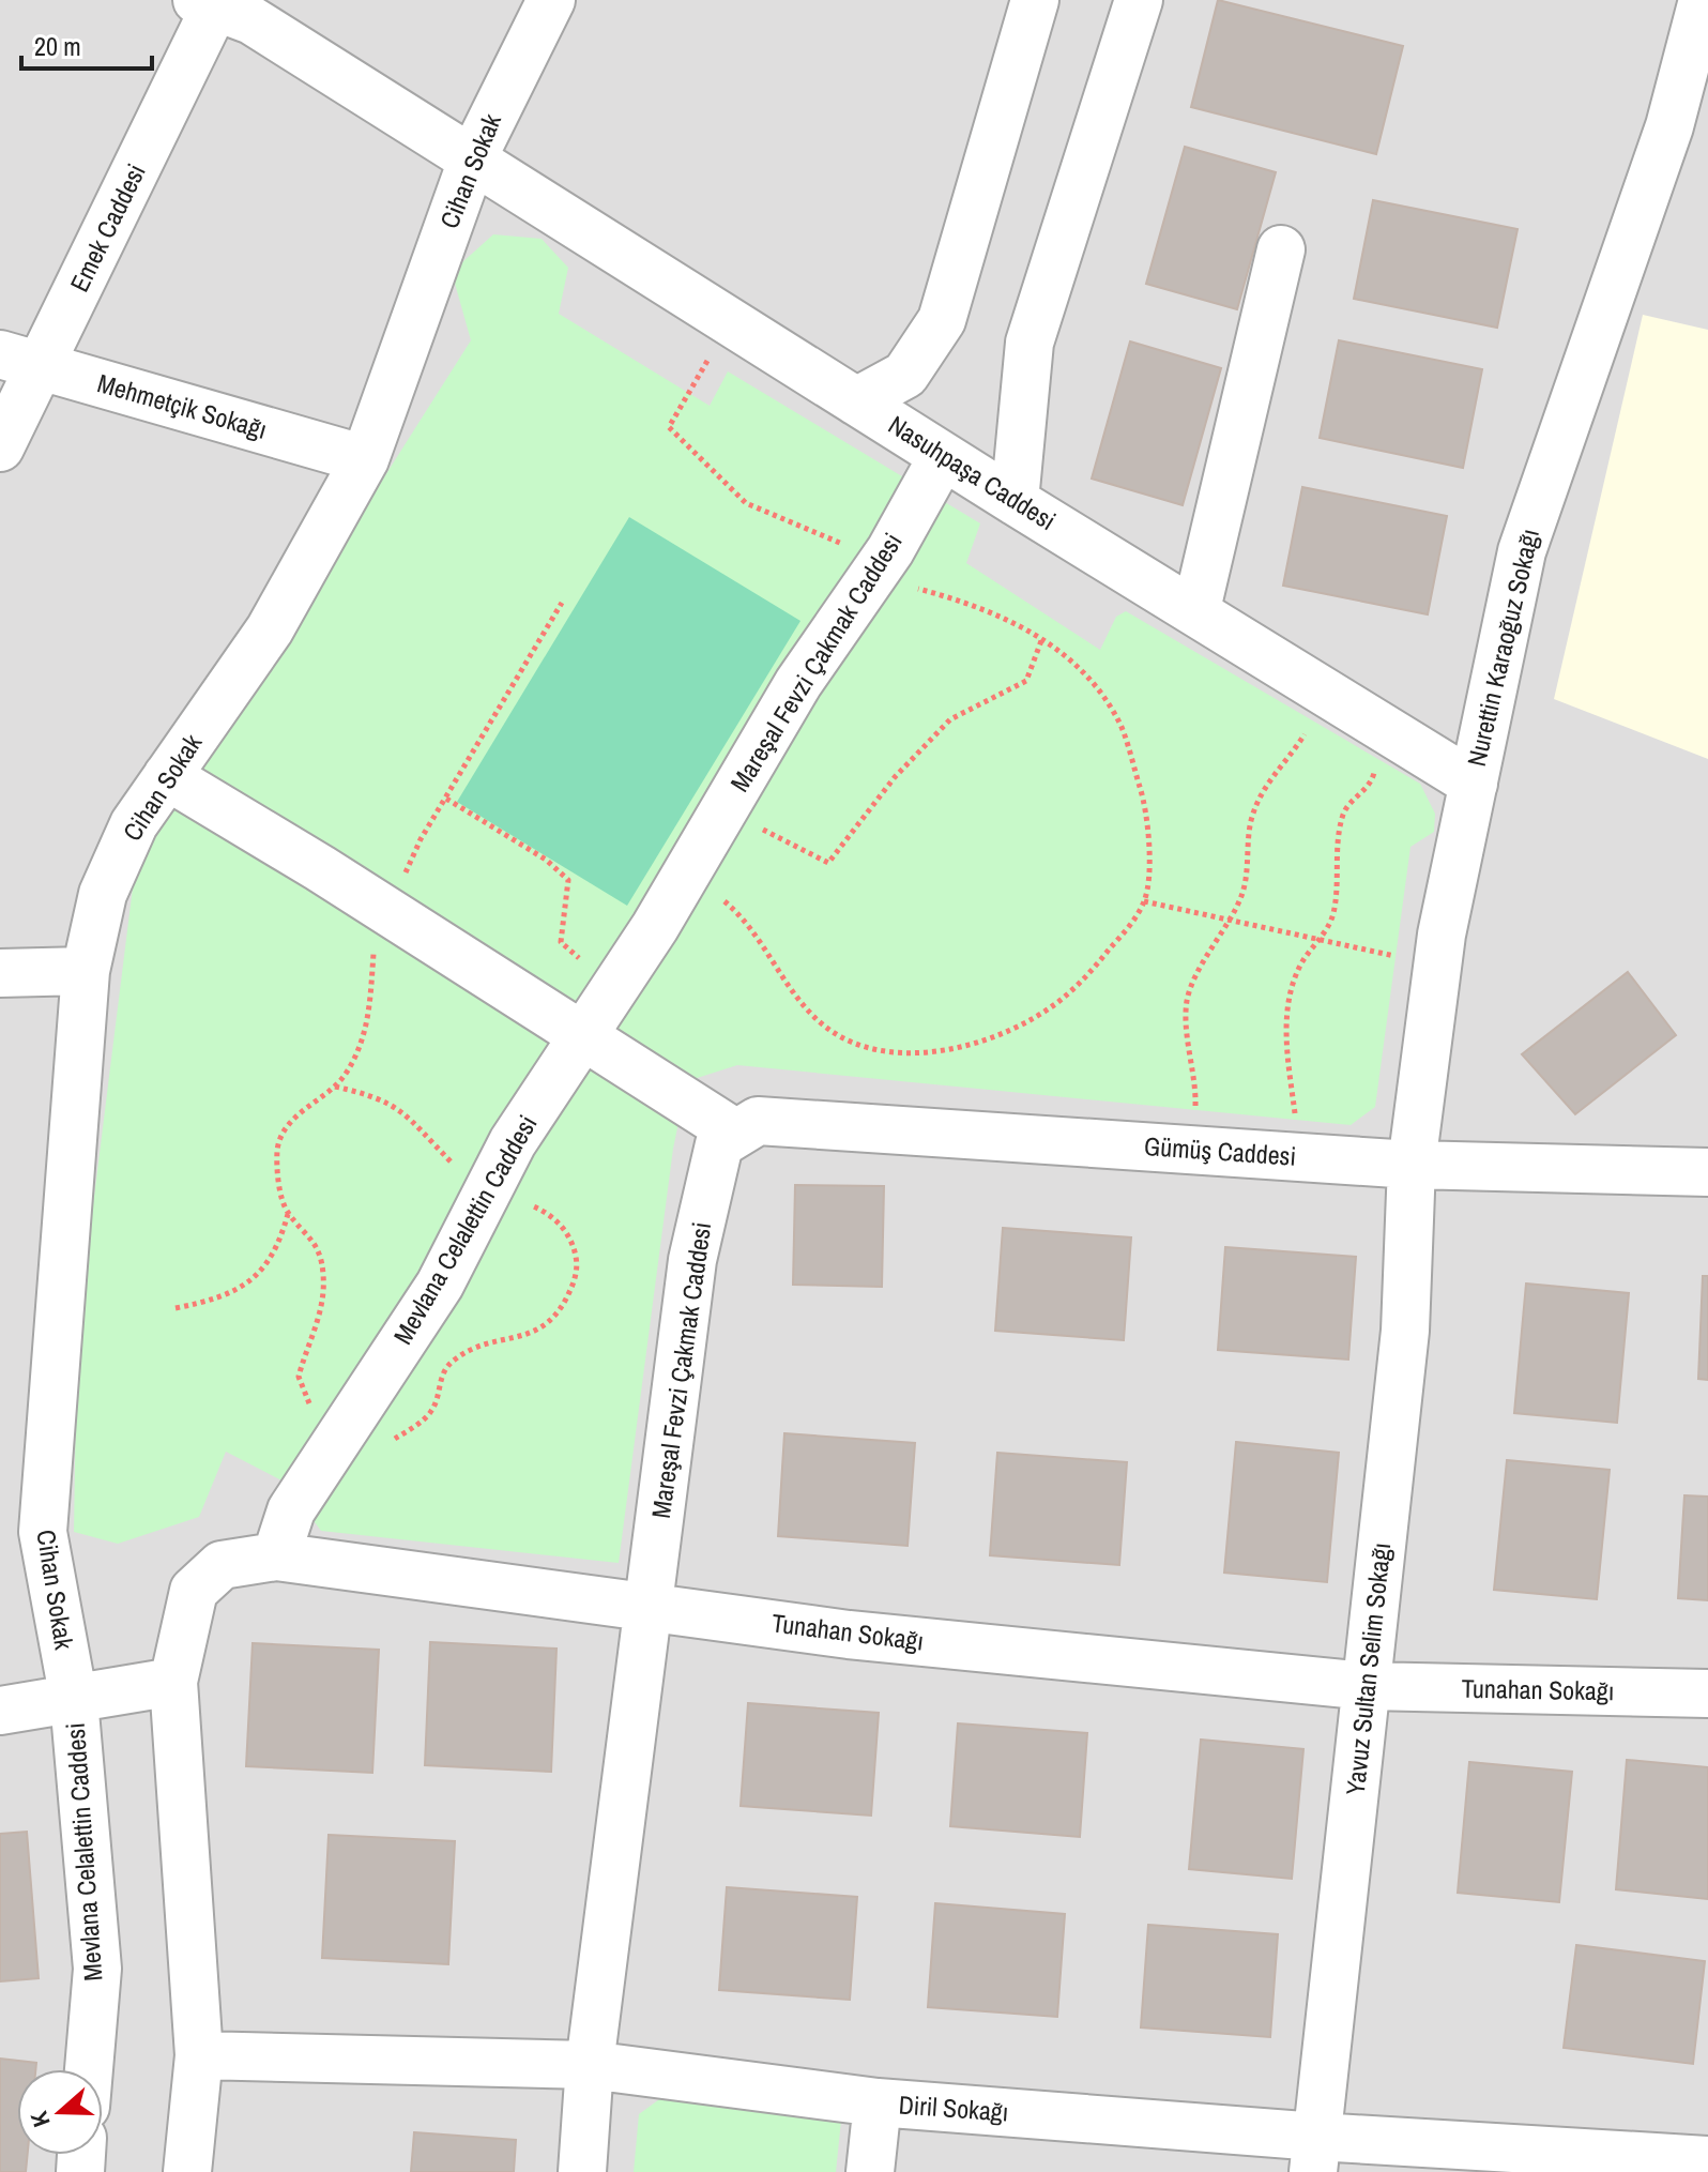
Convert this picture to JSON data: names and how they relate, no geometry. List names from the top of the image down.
{
  "streets": {
    "street": [
      "Cihan Sokak",
      "Emek Caddesi",
      "Mehmetçik Sokağı",
      "Nasuhpaşa Caddesi",
      "Nurettin Karaoğuz Sokağı",
      "Mareşal Fevzi Çakmak Caddesi",
      "Gümüş Caddesi",
      "Mevlana Celalettin Caddesi",
      "Tunahan Sokağı",
      "Yavuz Sultan Selim Sokağı",
      "Diril Sokağı"
    ]
  },
  "crossings": [
    ["Cihan Sokak", "Mehmetçik Sokağı"],
    ["Cihan Sokak", "Nasuhpaşa Caddesi"],
    ["Cihan Sokak", "Mevlana Celalettin Caddesi"],
    ["Emek Caddesi", "Mehmetçik Sokağı"],
    ["Emek Caddesi", "Nasuhpaşa Caddesi"],
    ["Nasuhpaşa Caddesi", "Nurettin Karaoğuz Sokağı"],
    ["Nasuhpaşa Caddesi", "Mareşal Fevzi Çakmak Caddesi"],
    ["Nurettin Karaoğuz Sokağı", "Gümüş Caddesi"],
    ["Nurettin Karaoğuz Sokağı", "Yavuz Sultan Selim Sokağı"],
    ["Mareşal Fevzi Çakmak Caddesi", "Gümüş Caddesi"],
    ["Mareşal Fevzi Çakmak Caddesi", "Mevlana Celalettin Caddesi"],
    ["Mareşal Fevzi Çakmak Caddesi", "Tunahan Sokağı"],
    ["Mareşal Fevzi Çakmak Caddesi", "Diril Sokağı"],
    ["Gümüş Caddesi", "Yavuz Sultan Selim Sokağı"],
    ["Mevlana Celalettin Caddesi", "Tunahan Sokağı"],
    ["Tunahan Sokağı", "Yavuz Sultan Selim Sokağı"],
    ["Tunahan Sokağı", "Diril Sokağı"],
    ["Yavuz Sultan Selim Sokağı", "Diril Sokağı"]
  ],
  "scale_bar": "20 m",
  "north": "left"
}
